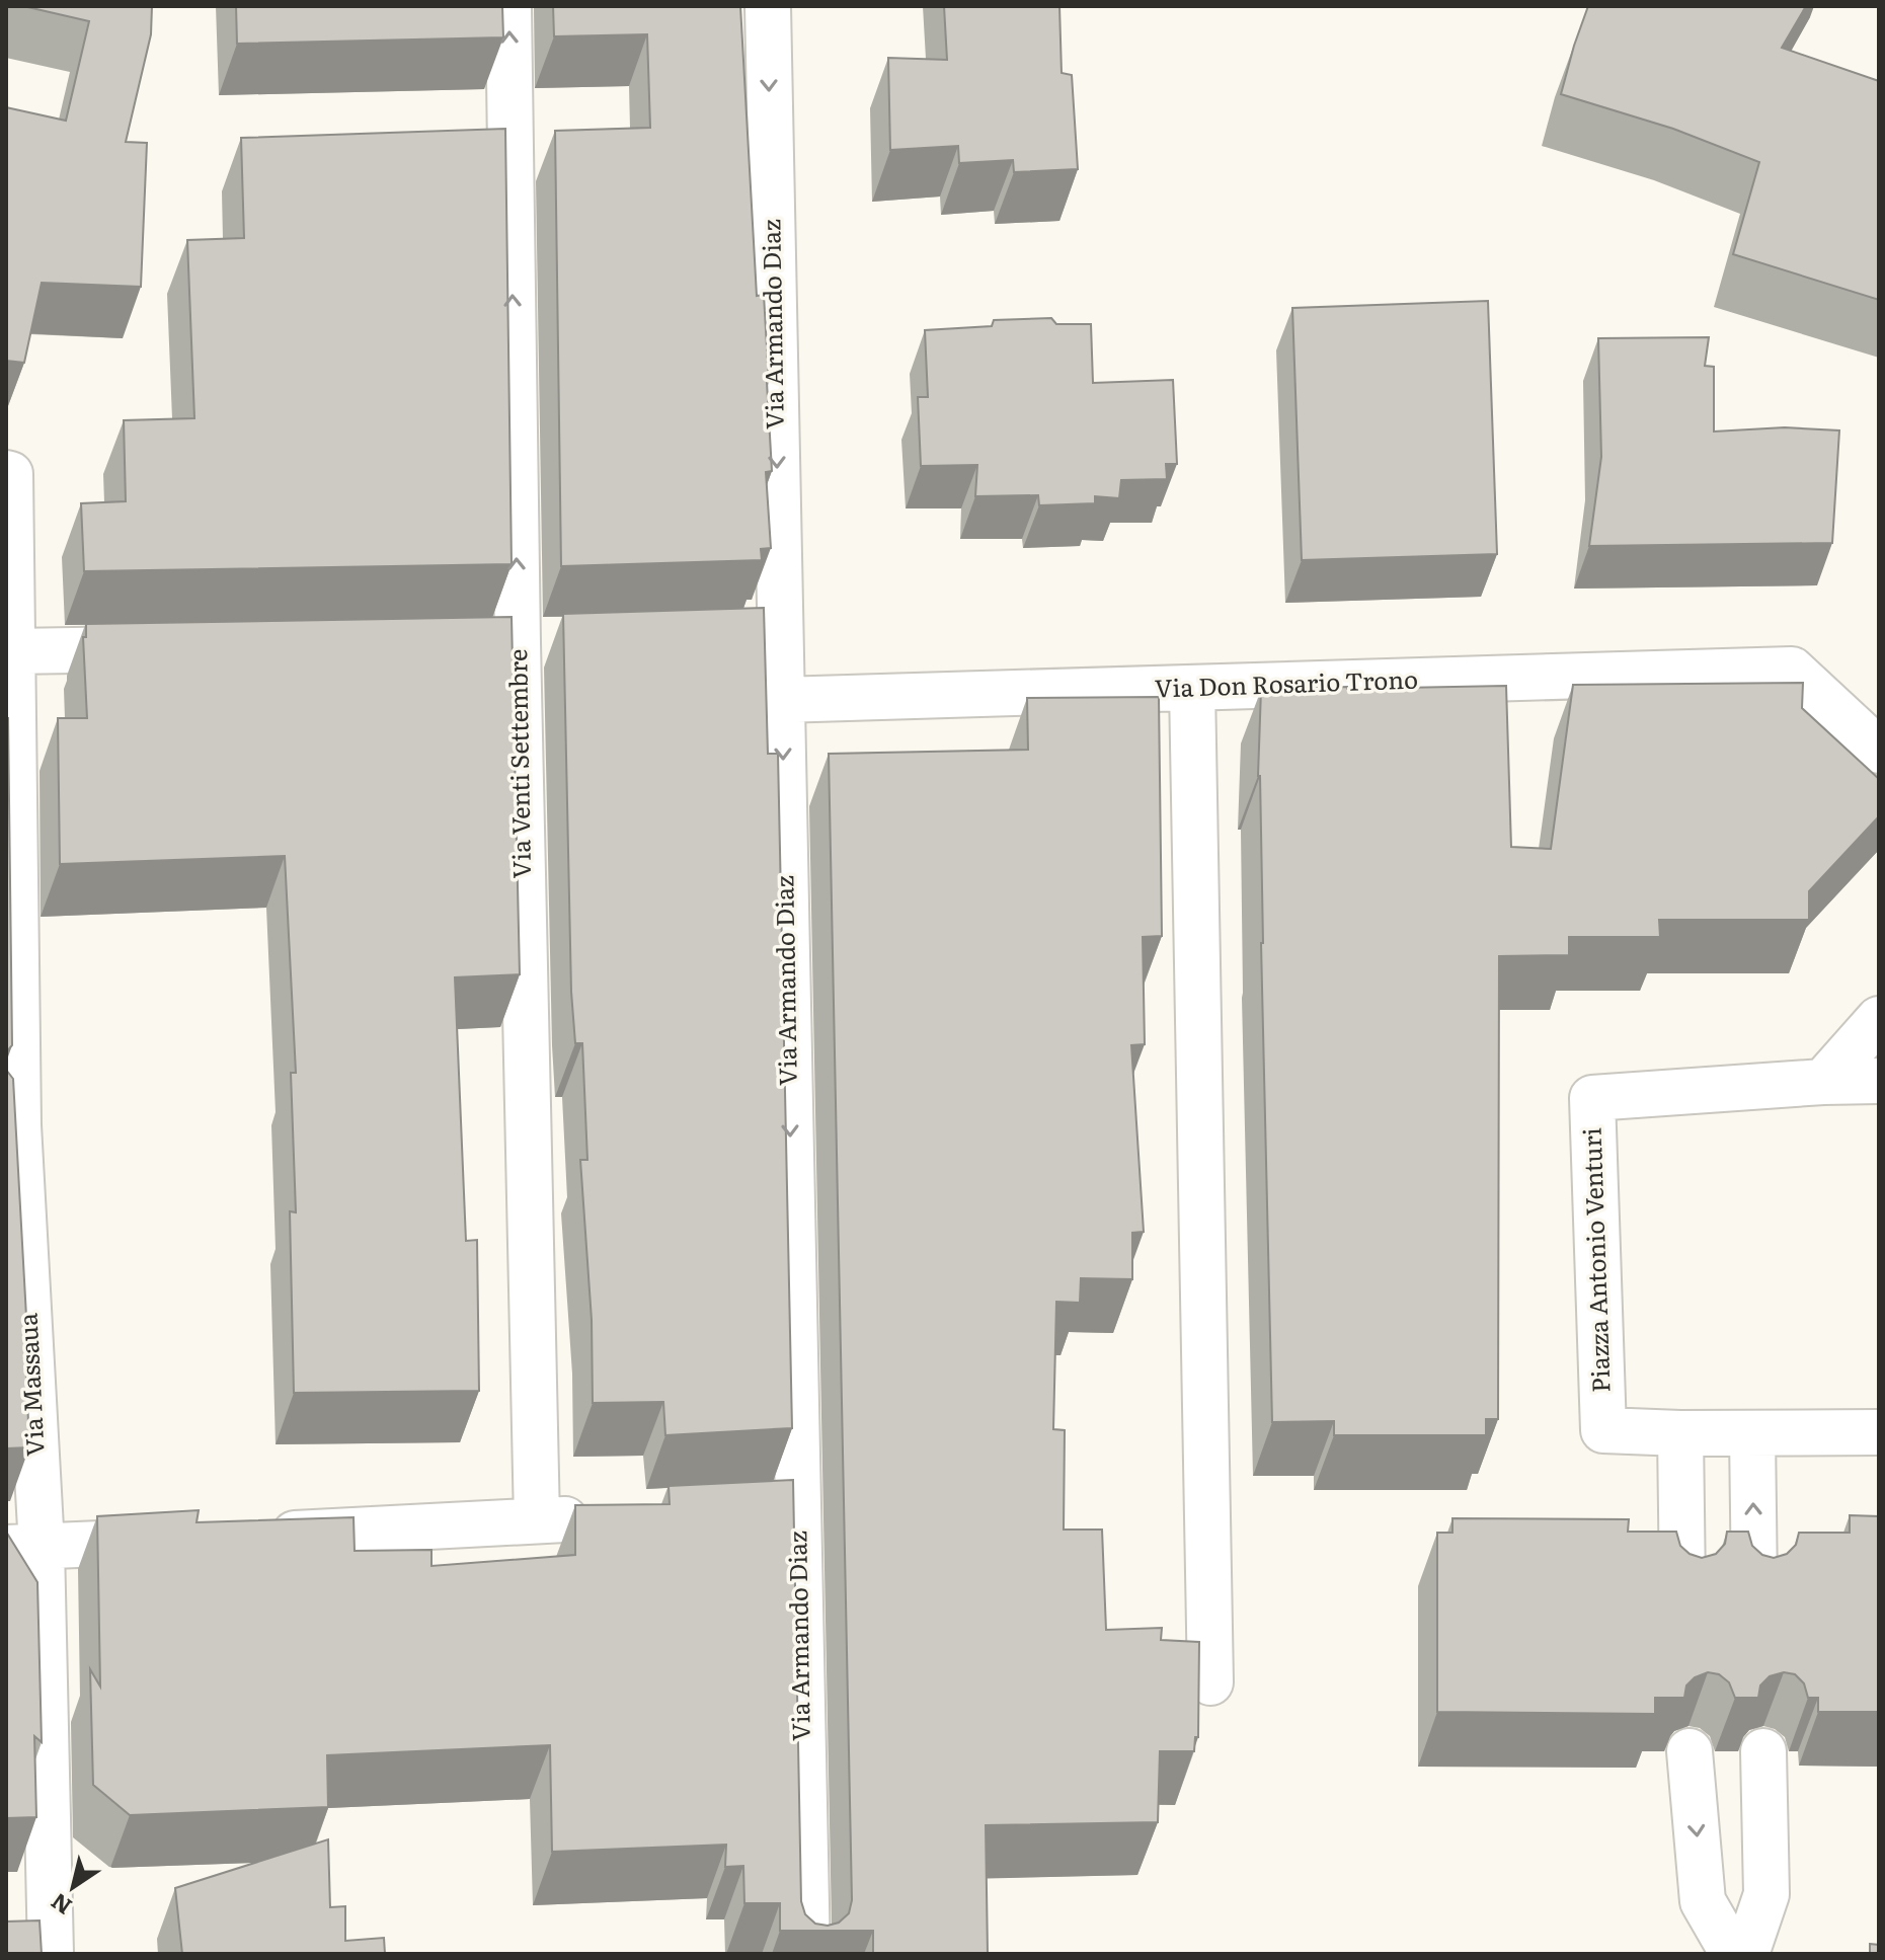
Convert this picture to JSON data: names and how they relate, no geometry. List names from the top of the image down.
{
  "streets": {
    "street": [
      "Via Armando Diaz",
      "Via Don Rosario Trono",
      "Via Venti Settembre",
      "Piazza Antonio Venturi",
      "Via Massaua"
    ]
  },
  "crossings": [
    ["Via Armando Diaz", "Via Don Rosario Trono"]
  ],
  "one_way": ["Via Armando Diaz", "Via Venti Settembre"],
  "north": "bottom left"
}
